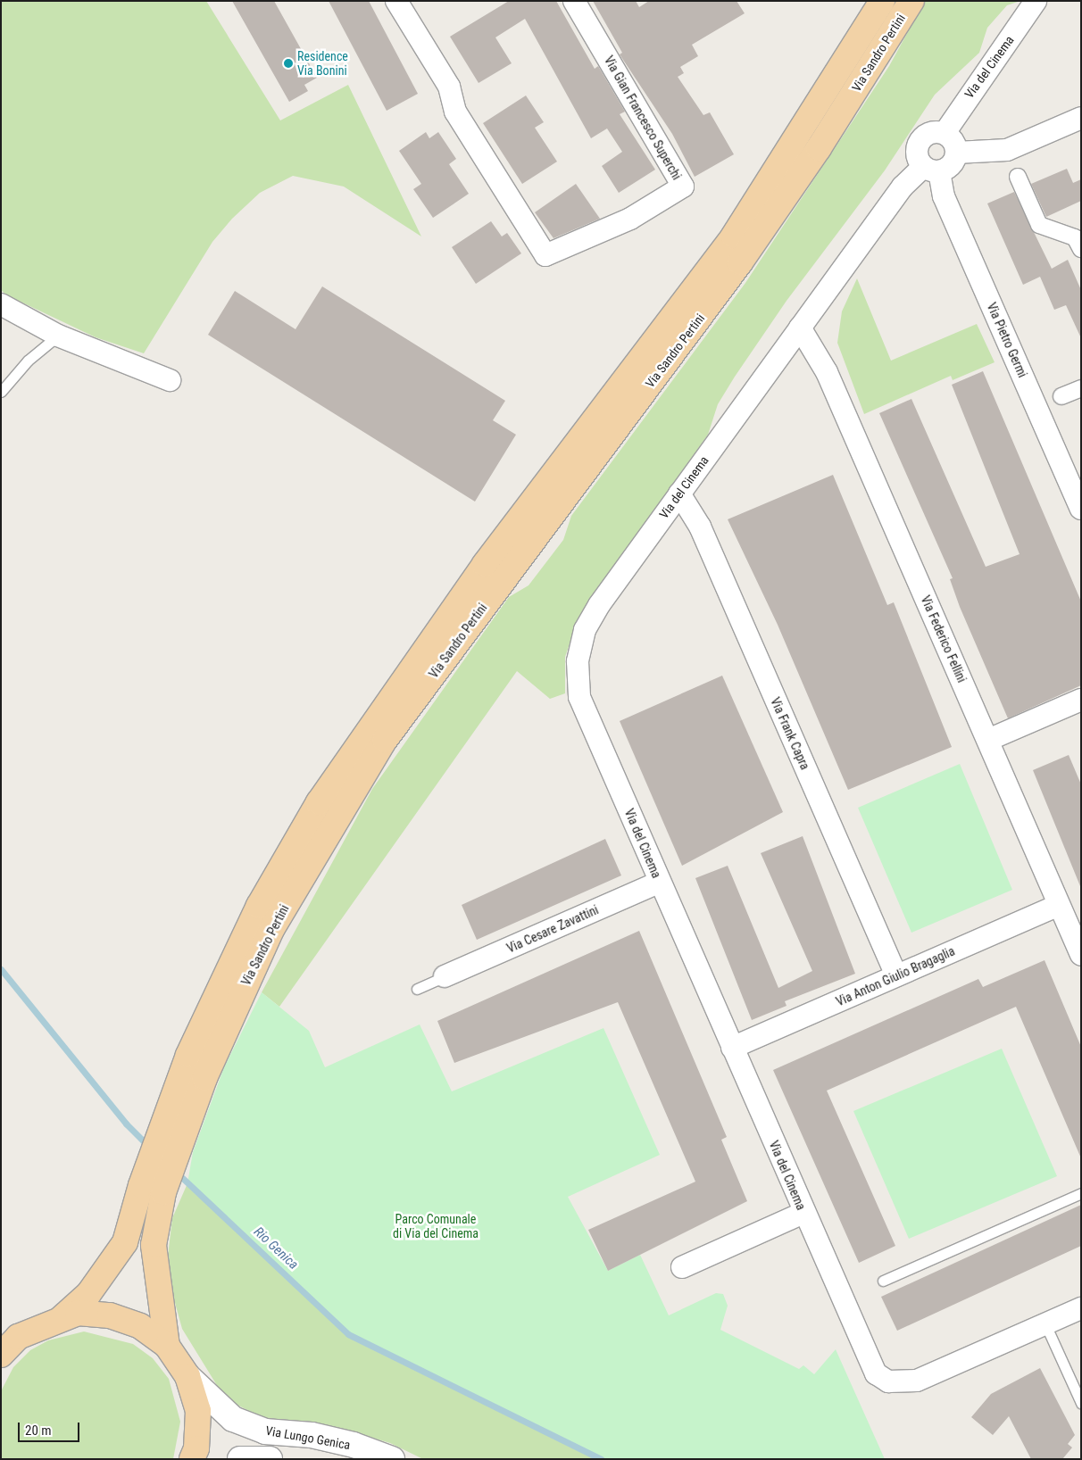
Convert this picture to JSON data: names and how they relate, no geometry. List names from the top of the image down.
{
  "streets": {
    "main road": ["Via Sandro Pertini"],
    "street": [
      "Via del Cinema",
      "Via Gian Francesco Superchi",
      "Via Pietro Germi",
      "Via Federico Fellini",
      "Via Frank Capra",
      "Via Cesare Zavattini",
      "Via Anton Giulio Bragaglia",
      "Via Lungo Genica"
    ]
  },
  "crossings": [
    ["Via del Cinema", "Via Pietro Germi"],
    ["Via del Cinema", "Via Federico Fellini"],
    ["Via del Cinema", "Via Frank Capra"],
    ["Via del Cinema", "Via Cesare Zavattini"],
    ["Via del Cinema", "Via Anton Giulio Bragaglia"],
    ["Via Federico Fellini", "Via Anton Giulio Bragaglia"],
    ["Via Frank Capra", "Via Anton Giulio Bragaglia"]
  ],
  "water": ["Rio Genica"],
  "parks": ["Parco Comunale di Via del Cinema"],
  "places": ["Residence Via Bonini"],
  "scale_bar": "20 m"
}
